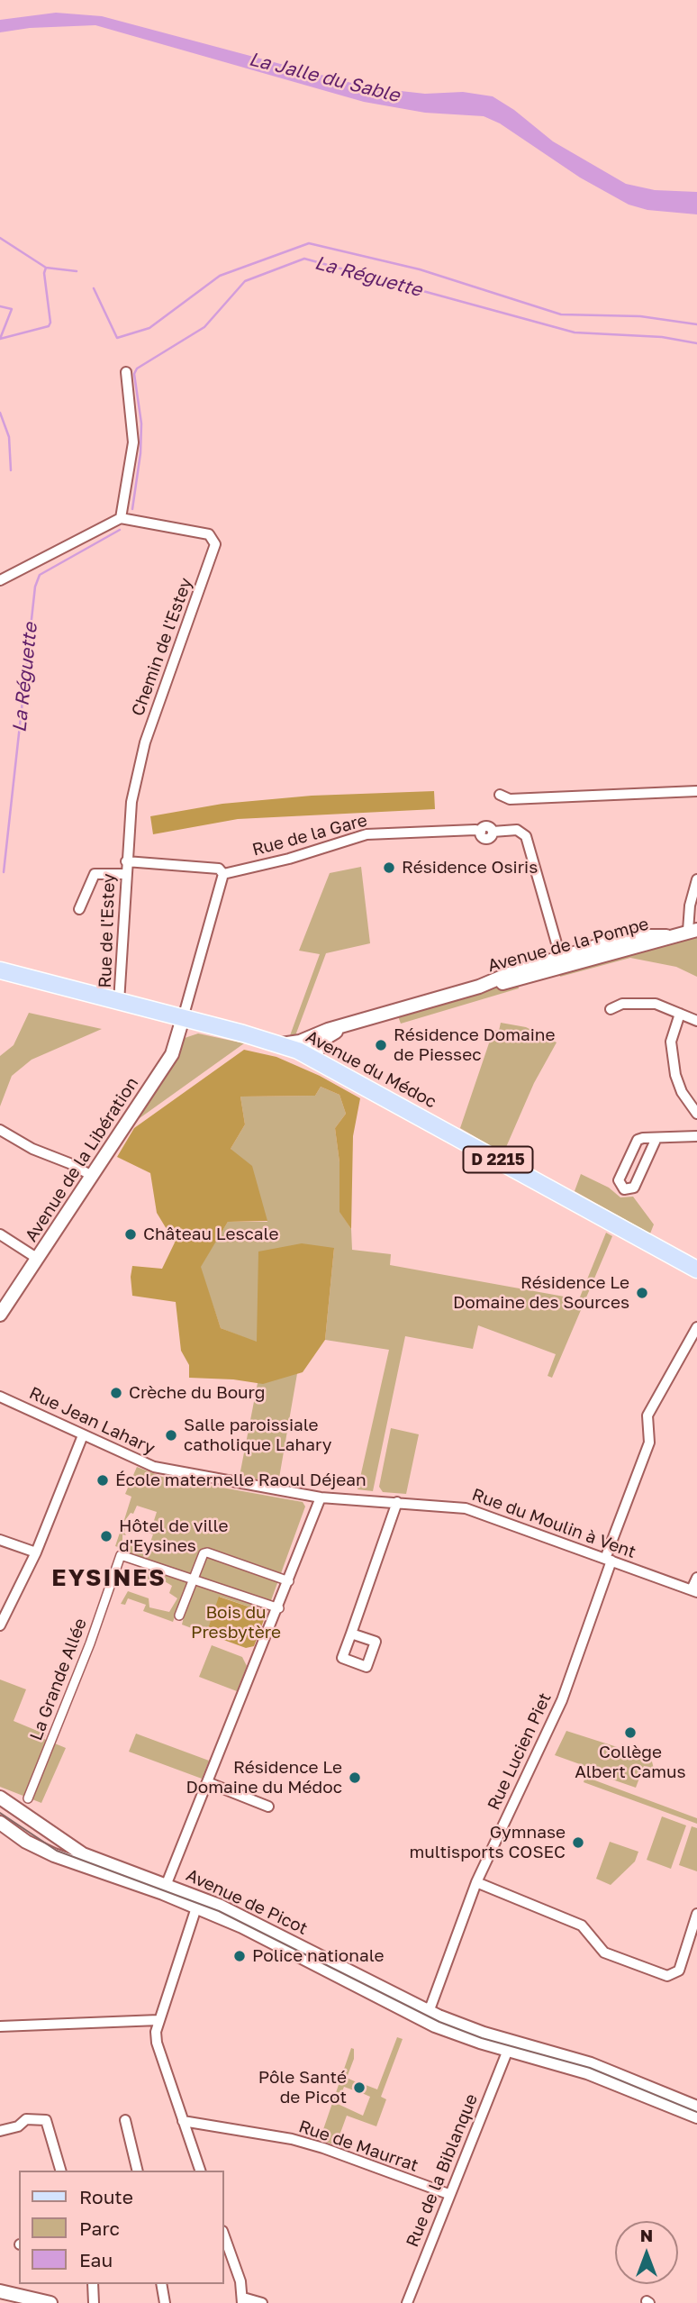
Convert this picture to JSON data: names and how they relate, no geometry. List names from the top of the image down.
{
  "streets": {
    "main road": ["Avenue du Médoc", "D 2215"],
    "street": [
      "Chemin de l'Estey",
      "Rue de la Gare",
      "Rue de l'Estey",
      "Avenue de la Pompe",
      "Avenue de la Libération",
      "Rue Jean Lahary",
      "Rue du Moulin à Vent",
      "La Grande Allée",
      "Rue Lucien Piet",
      "Avenue de Picot",
      "Rue de Maurrat",
      "Rue de la Biblanque"
    ]
  },
  "crossings": [
    ["Chemin de l'Estey", "Rue de la Gare"],
    ["Chemin de l'Estey", "Rue de l'Estey"],
    ["Rue de la Gare", "Rue de l'Estey"],
    ["Rue de la Gare", "Avenue de la Pompe"],
    ["Rue de l'Estey", "Avenue du Médoc"],
    ["Avenue de la Pompe", "Avenue du Médoc"],
    ["Avenue du Médoc", "Avenue de la Libération"],
    ["Rue Jean Lahary", "Rue du Moulin à Vent"],
    ["Rue du Moulin à Vent", "Rue Lucien Piet"],
    ["Rue Lucien Piet", "Avenue de Picot"],
    ["Avenue de Picot", "Rue de la Biblanque"],
    ["Rue de Maurrat", "Rue de la Biblanque"]
  ],
  "districts": ["EYSINES"],
  "water": ["La Jalle du Sable", "La Réguette"],
  "parks": ["Bois du Presbytère"],
  "places": [
    "Résidence Osiris",
    "Résidence Domaine de Piessec",
    "Château Lescale",
    "Résidence Le Domaine des Sources",
    "Crèche du Bourg",
    "Salle paroissiale catholique Lahary",
    "École maternelle Raoul Déjean",
    "Hôtel de ville d'Eysines",
    "Collège Albert Camus",
    "Résidence Le Domaine du Médoc",
    "Gymnase multisports COSEC",
    "Police nationale",
    "Pôle Santé de Picot"
  ],
  "legend": ["Route", "Parc", "Eau"],
  "north": "top"
}
